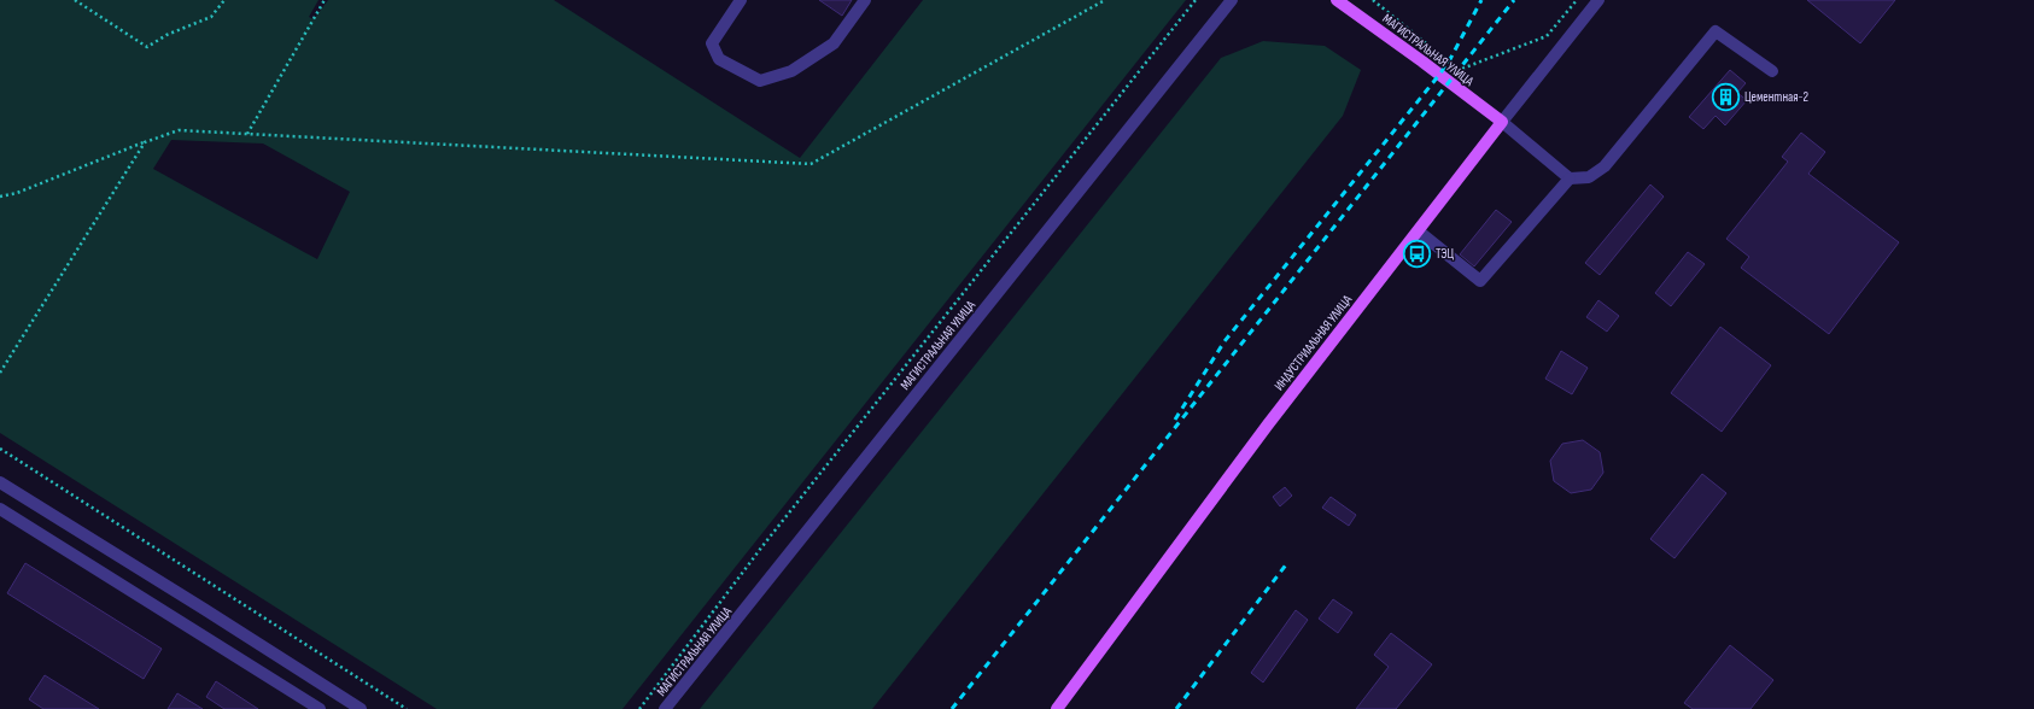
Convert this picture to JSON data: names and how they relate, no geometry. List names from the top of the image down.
{
  "streets": {
    "main road": ["МАГИСТРАЛЬНАЯ УЛИЦА", "ИНДУСТРИАЛЬНАЯ УЛИЦА"]
  },
  "crossings": [
    ["МАГИСТРАЛЬНАЯ УЛИЦА", "ИНДУСТРИАЛЬНАЯ УЛИЦА"]
  ],
  "places": {
    "building": ["Цементная-2"],
    "bus stop": ["ТЭЦ"]
  }
}
